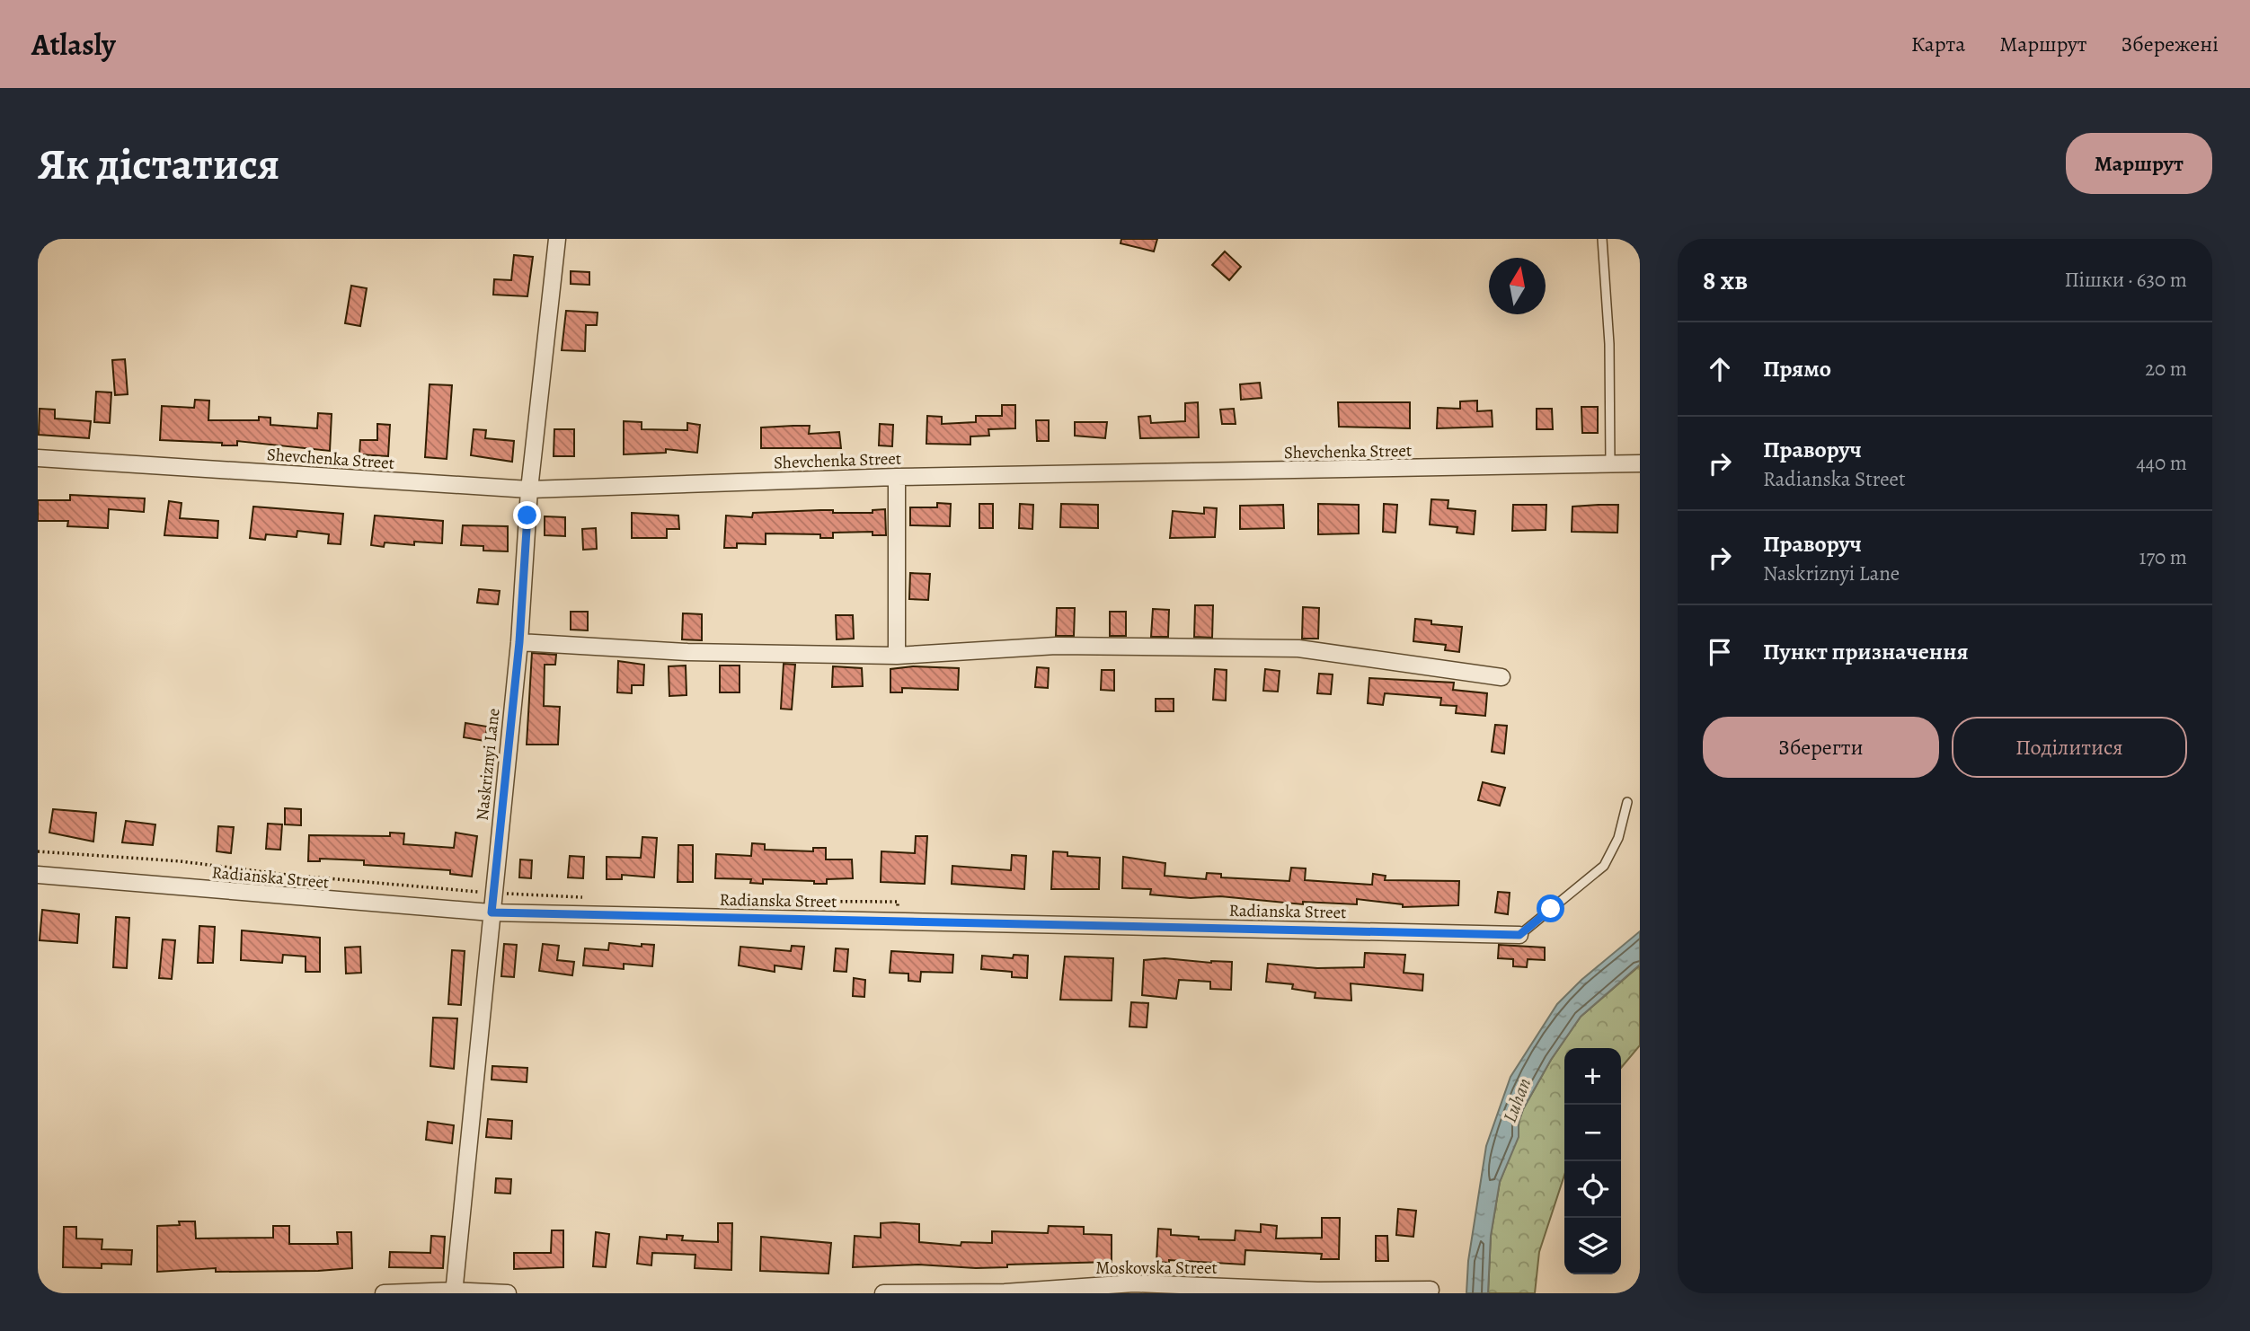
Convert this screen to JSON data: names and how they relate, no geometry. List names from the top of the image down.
{
  "streets": {
    "street": [
      "Shevchenka Street",
      "Naskriznyi Lane",
      "Radianska Street",
      "Moskovska Street"
    ]
  },
  "crossings": [
    ["Shevchenka Street", "Naskriznyi Lane"],
    ["Naskriznyi Lane", "Radianska Street"]
  ],
  "water": ["Luhan"],
  "north": "top",
  "page": {
    "header": "Atlasly",
    "nav": ["Карта", "Маршрут", "Збережені"],
    "buttons": [
      "Маршрут",
      ["Зберегти", "Поділитися"]
    ],
    "title": "Як дістатися",
    "heading": ["8 хв", "Пішки · 630 m"],
    "list": [
      ["Прямо", "20 m"],
      ["Праворуч", "Radianska Street", "440 m"],
      ["Праворуч", "Naskriznyi Lane", "170 m"],
      "Пункт призначення"
    ],
    "map_buttons": ["+", "−"]
  }
}
